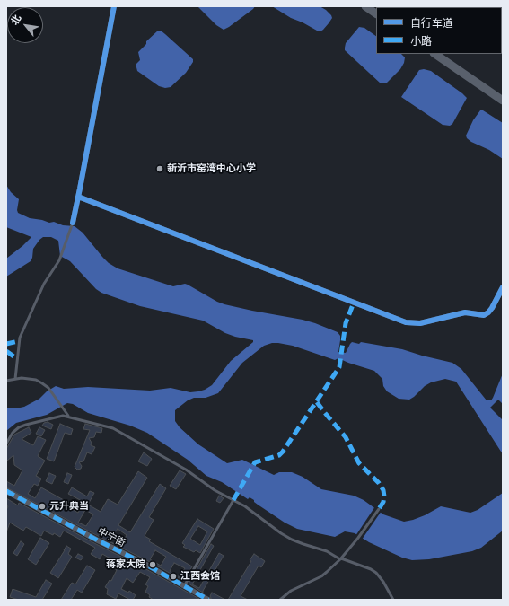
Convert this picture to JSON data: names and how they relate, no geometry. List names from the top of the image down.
{
  "streets": {
    "street": ["中宁街"]
  },
  "places": [
    "新沂市窑湾中心小学",
    "元升典当",
    "蒋家大院",
    "江西会馆"
  ],
  "legend": ["自行车道", "小路"],
  "north": "top left"
}
